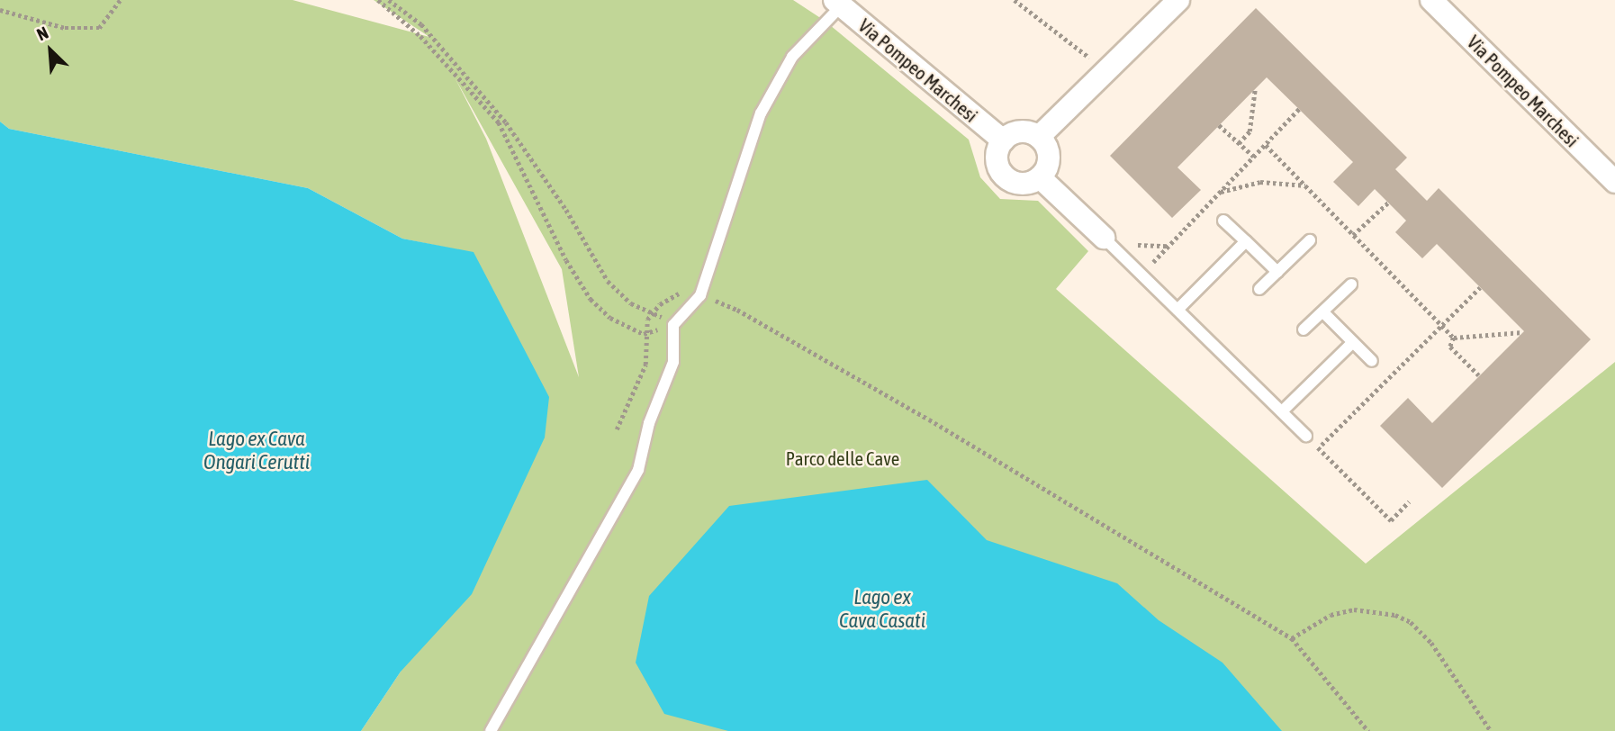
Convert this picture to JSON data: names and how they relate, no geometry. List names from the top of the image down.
{
  "streets": {
    "street": ["Via Pompeo Marchesi"]
  },
  "water": ["Lago ex Cava Ongari Cerutti", "Lago ex Cava Casati"],
  "parks": ["Parco delle Cave"],
  "north": "top left"
}
